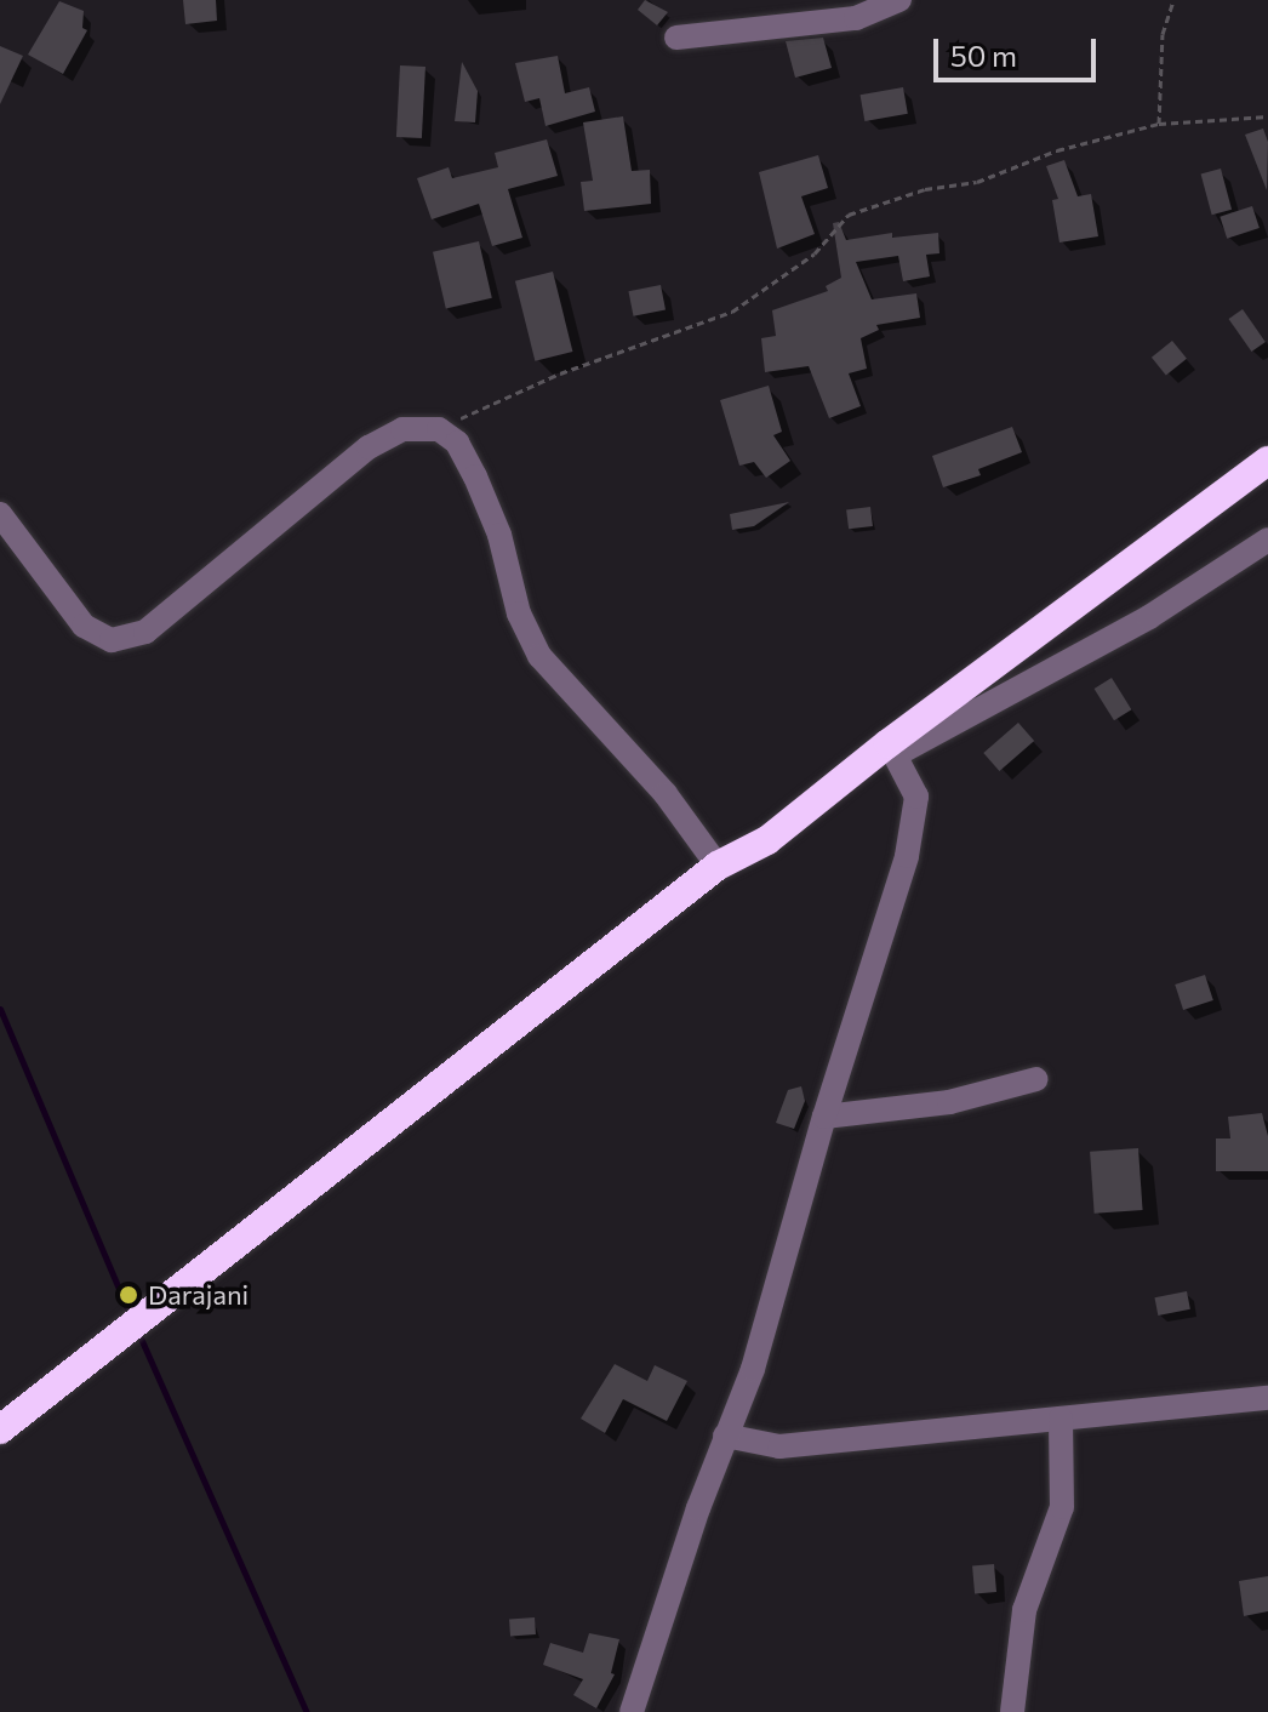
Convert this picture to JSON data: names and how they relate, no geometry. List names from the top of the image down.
{
  "places": ["Darajani"],
  "scale_bar": "50 m"
}
